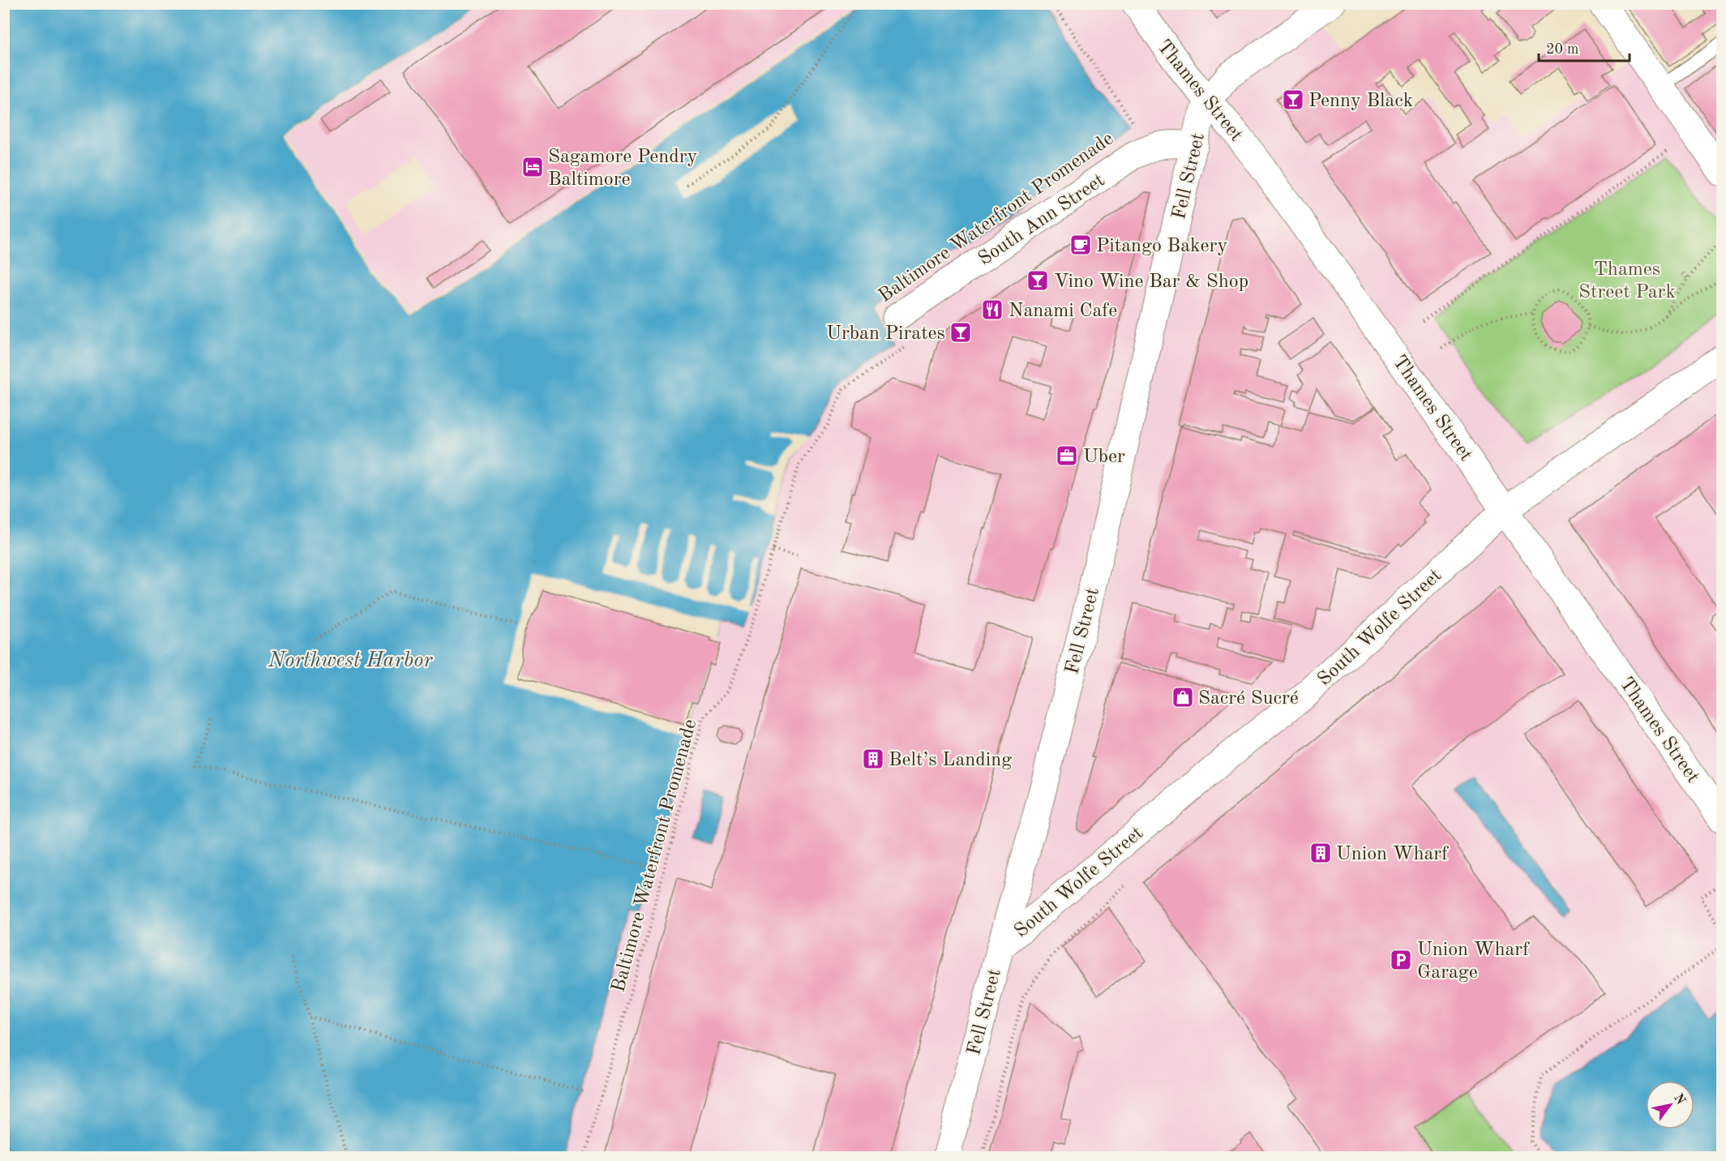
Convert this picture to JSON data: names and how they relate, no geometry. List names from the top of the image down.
{
  "streets": {
    "street": [
      "Thames Street",
      "Fell Street",
      "South Ann Street",
      "South Wolfe Street"
    ],
    "path": ["Baltimore Waterfront Promenade"]
  },
  "crossings": [
    ["Thames Street", "Fell Street"],
    ["Thames Street", "South Wolfe Street"],
    ["Fell Street", "South Ann Street"],
    ["Fell Street", "South Wolfe Street"],
    ["Baltimore Waterfront Promenade", "South Ann Street"]
  ],
  "water": ["Northwest Harbor"],
  "parks": ["Thames Street Park"],
  "places": {
    "bar": ["Penny Black", "Vino Wine Bar & Shop", "Urban Pirates"],
    "hotel": ["Sagamore Pendry Baltimore"],
    "cafe": ["Pitango Bakery"],
    "restaurant": ["Nanami Cafe"],
    "office": ["Uber"],
    "shop": ["Sacré Sucré"],
    "building": ["Belt’s Landing", "Union Wharf"],
    "parking": ["Union Wharf Garage"]
  },
  "scale_bar": "20 m",
  "north": "top right"
}
